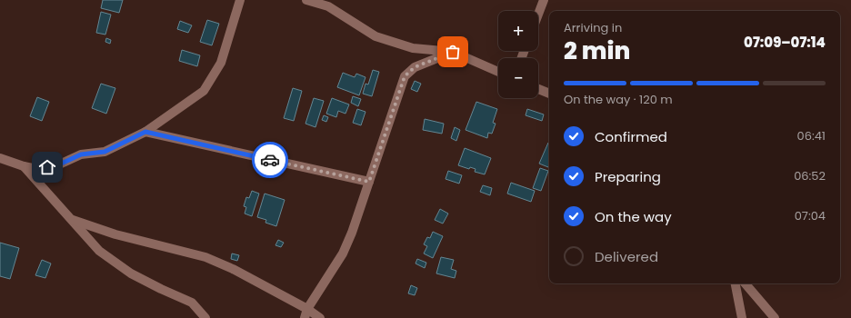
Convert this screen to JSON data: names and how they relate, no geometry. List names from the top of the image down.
{
  "page": {
    "map_buttons": ["+", "−"],
    "heading": ["2 min", "Arriving in", "07:09–07:14"],
    "bar": "On the way · 120 m",
    "list": [
      ["Confirmed", "06:41"],
      ["Preparing", "06:52"],
      ["On the way", "07:04"],
      "Delivered"
    ]
  }
}
